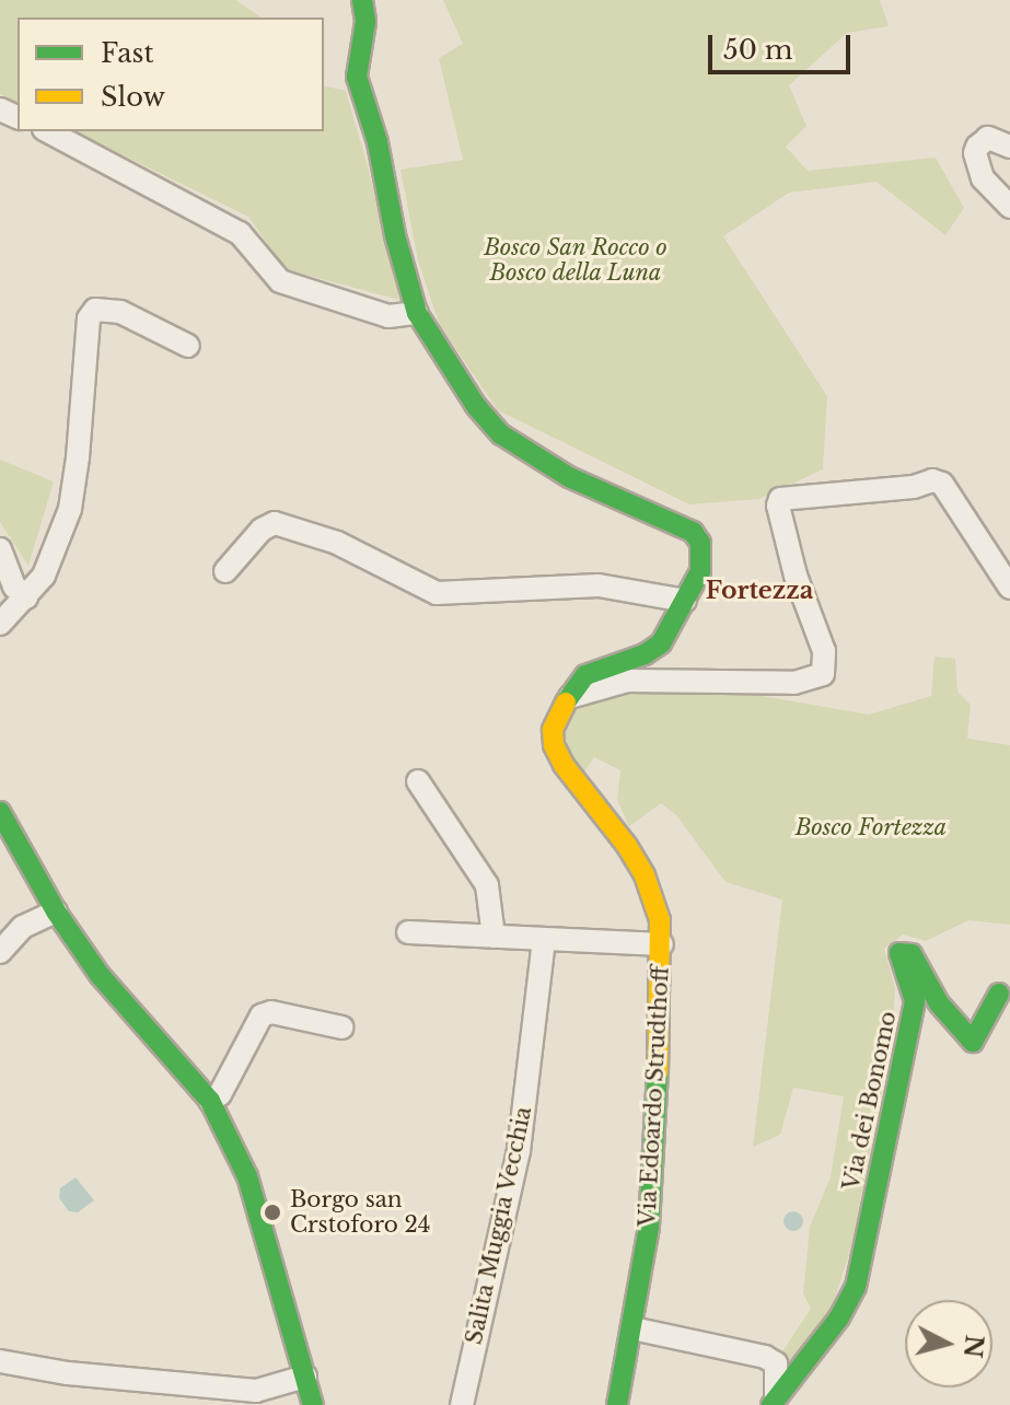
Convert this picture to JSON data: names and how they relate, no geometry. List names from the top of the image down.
{
  "streets": {
    "street": ["Via Edoardo Strudthoff", "Via dei Bonomo", "Salita Muggia Vecchia"]
  },
  "crossings": [
    ["Via Edoardo Strudthoff", "Salita Muggia Vecchia"]
  ],
  "districts": ["Fortezza"],
  "parks": ["Bosco San Rocco o Bosco della Luna", "Bosco Fortezza"],
  "places": ["Borgo san Crstoforo 24"],
  "legend": ["Fast", "Slow"],
  "scale_bar": "50 m",
  "north": "right"
}
